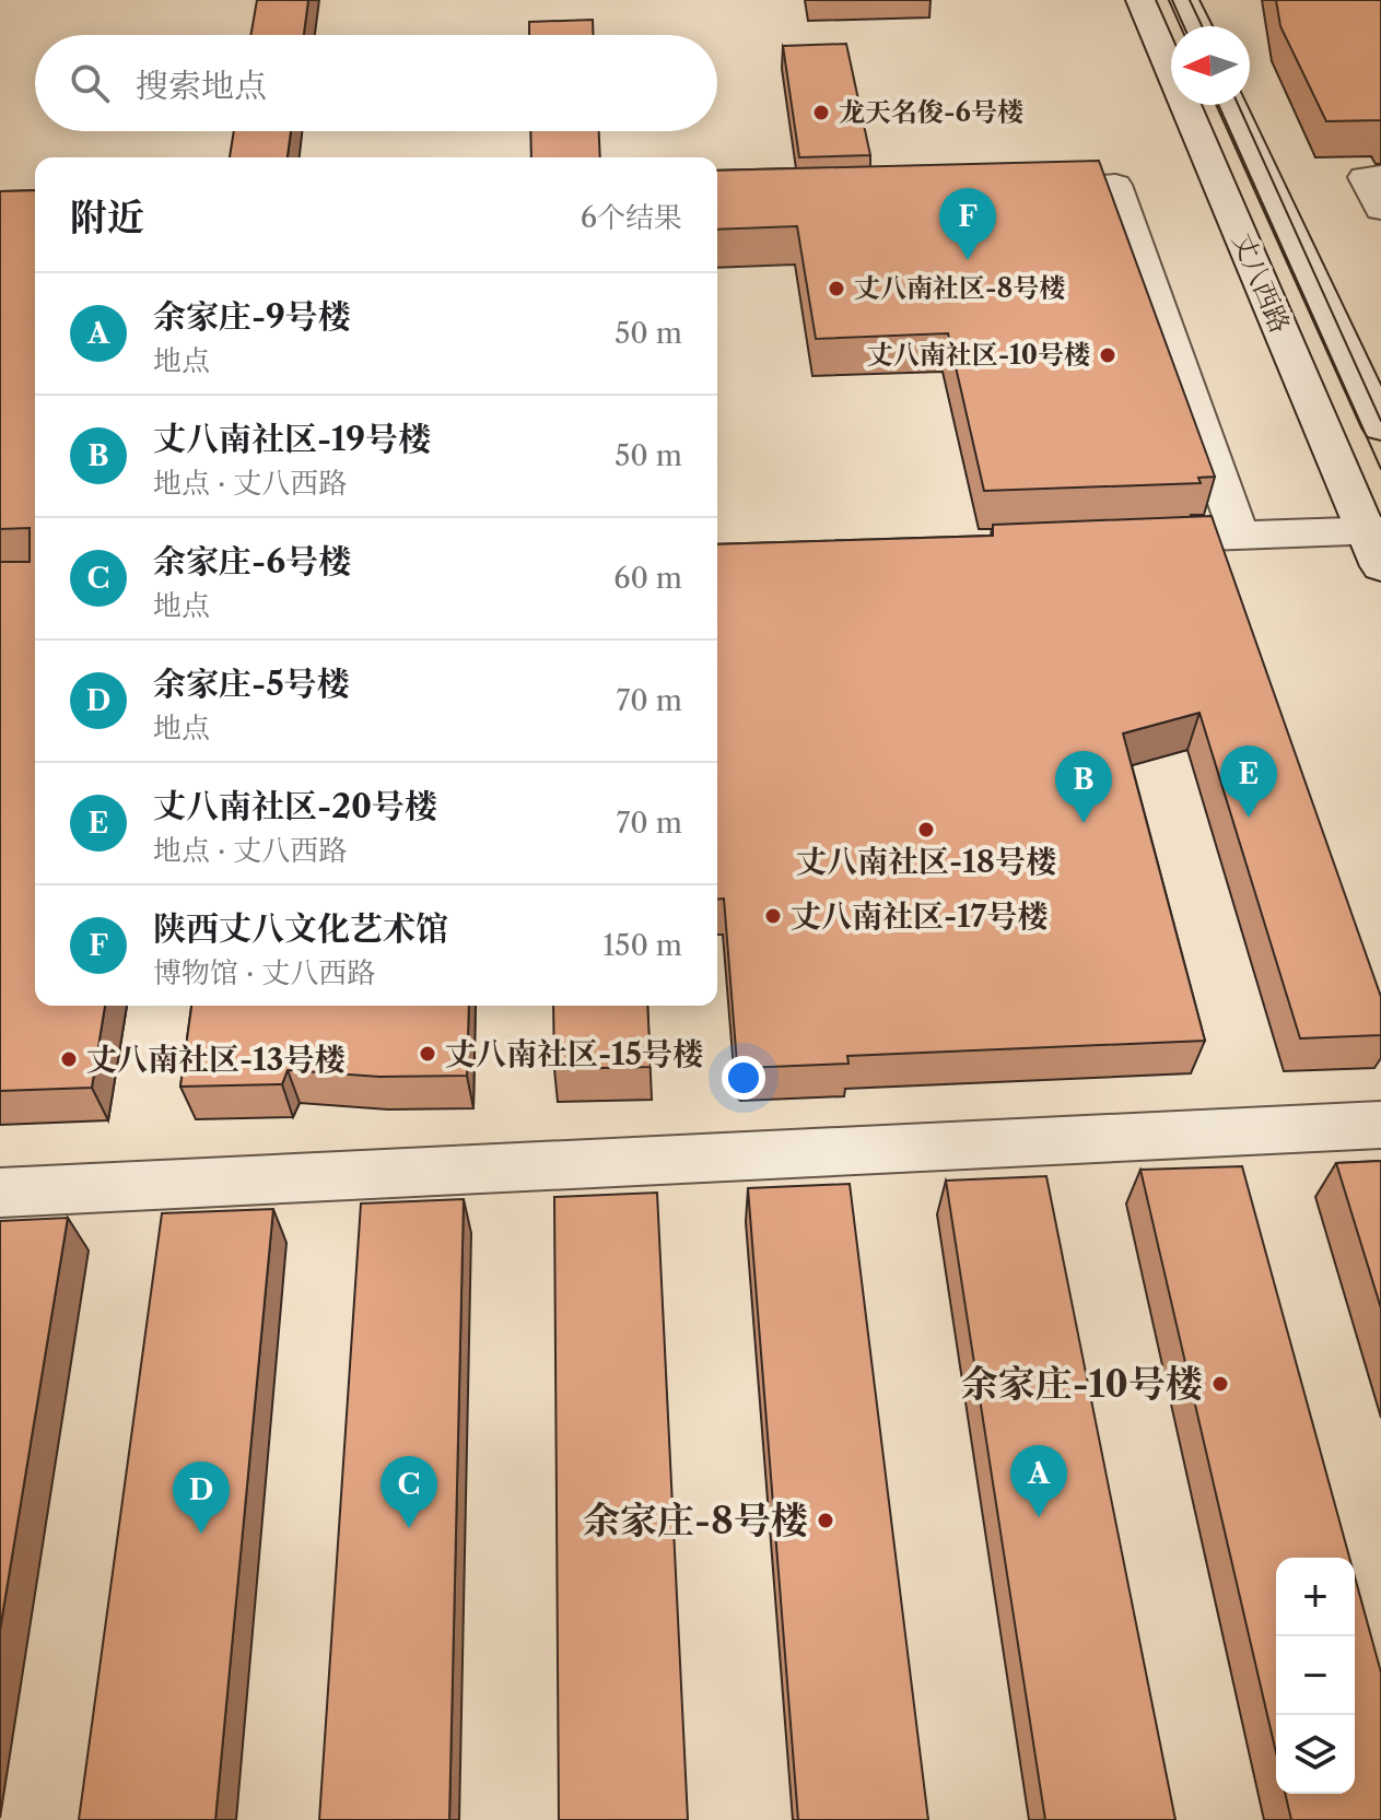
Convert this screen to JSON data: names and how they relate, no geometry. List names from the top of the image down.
{
  "streets": {
    "street": ["丈八西路"]
  },
  "places": [
    "龙天名俊-6号楼",
    "丈八南社区-8号楼",
    "丈八南社区-10号楼",
    "丈八南社区-18号楼",
    "丈八南社区-17号楼",
    "丈八南社区-15号楼",
    "丈八南社区-13号楼",
    "余家庄-10号楼",
    "余家庄-8号楼"
  ],
  "north": "left",
  "page": {
    "search": "搜索地点",
    "heading": ["附近", "6个结果"],
    "pins": [
      "F",
      "E",
      "B",
      "A",
      "C",
      "D"
    ],
    "list": [
      {
        "mark": "A",
        "name": "余家庄-9号楼",
        "note": "地点",
        "value": "50 m"
      },
      {
        "mark": "B",
        "name": "丈八南社区-19号楼",
        "note": "地点 · 丈八西路",
        "value": "50 m"
      },
      {
        "mark": "C",
        "name": "余家庄-6号楼",
        "note": "地点",
        "value": "60 m"
      },
      {
        "mark": "D",
        "name": "余家庄-5号楼",
        "note": "地点",
        "value": "70 m"
      },
      {
        "mark": "E",
        "name": "丈八南社区-20号楼",
        "note": "地点 · 丈八西路",
        "value": "70 m"
      },
      {
        "mark": "F",
        "name": "陕西丈八文化艺术馆",
        "note": "博物馆 · 丈八西路",
        "value": "150 m"
      }
    ],
    "map_buttons": ["+", "−"]
  }
}
